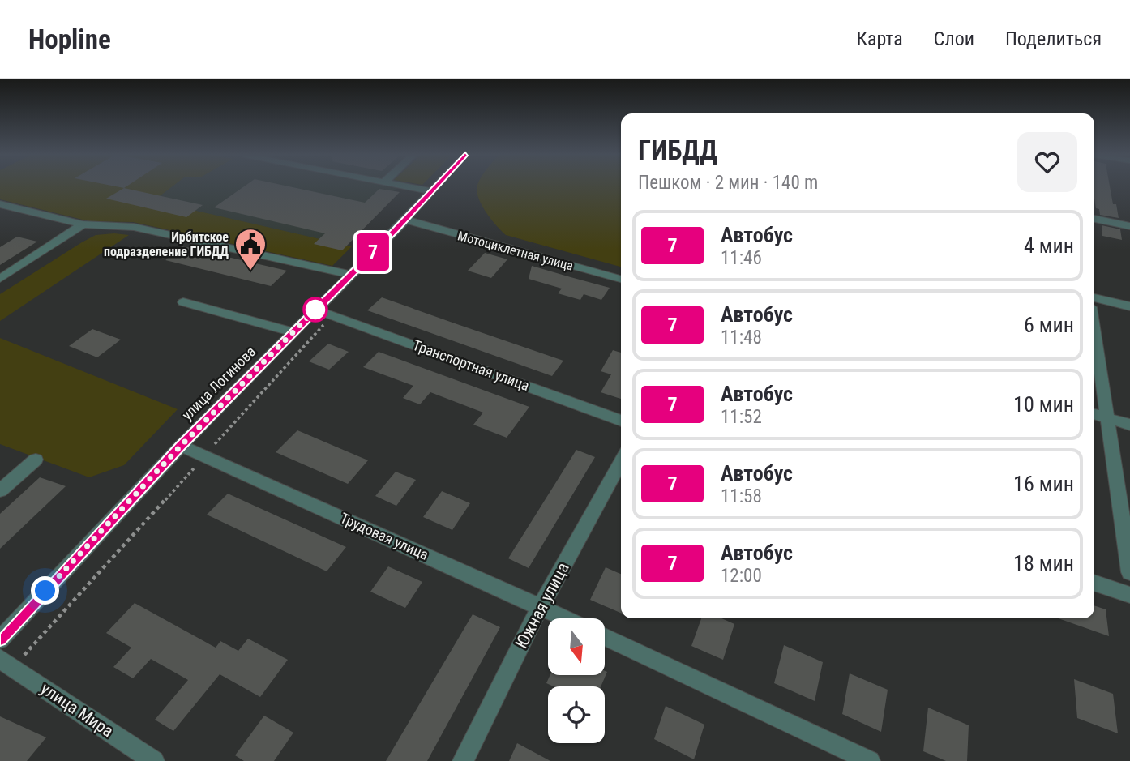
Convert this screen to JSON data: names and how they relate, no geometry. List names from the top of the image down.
{
  "streets": {
    "street": [
      "Мотоциклетная улица",
      "Транспортная улица",
      "улица Логинова",
      "Трудовая улица",
      "Южная улица",
      "улица Мира"
    ]
  },
  "crossings": [
    ["Мотоциклетная улица", "улица Логинова"],
    ["Транспортная улица", "улица Логинова"],
    ["улица Логинова", "Трудовая улица"],
    ["Трудовая улица", "Южная улица"]
  ],
  "places": {
    "public building": ["Ирбитское подразделение ГИБДД"]
  },
  "lines": ["bus line 7"],
  "north": "bottom",
  "page": {
    "header": "Hopline",
    "nav": ["Карта", "Слои", "Поделиться"],
    "on_map": "7",
    "heading": ["ГИБДД", "Пешком · 2 мин · 140 m"],
    "list": [
      {
        "mark": "7",
        "name": "Автобус",
        "note": "11:46",
        "value": "4 мин"
      },
      {
        "mark": "7",
        "name": "Автобус",
        "note": "11:48",
        "value": "6 мин"
      },
      {
        "mark": "7",
        "name": "Автобус",
        "note": "11:52",
        "value": "10 мин"
      },
      {
        "mark": "7",
        "name": "Автобус",
        "note": "11:58",
        "value": "16 мин"
      },
      {
        "mark": "7",
        "name": "Автобус",
        "note": "12:00",
        "value": "18 мин"
      }
    ]
  }
}
